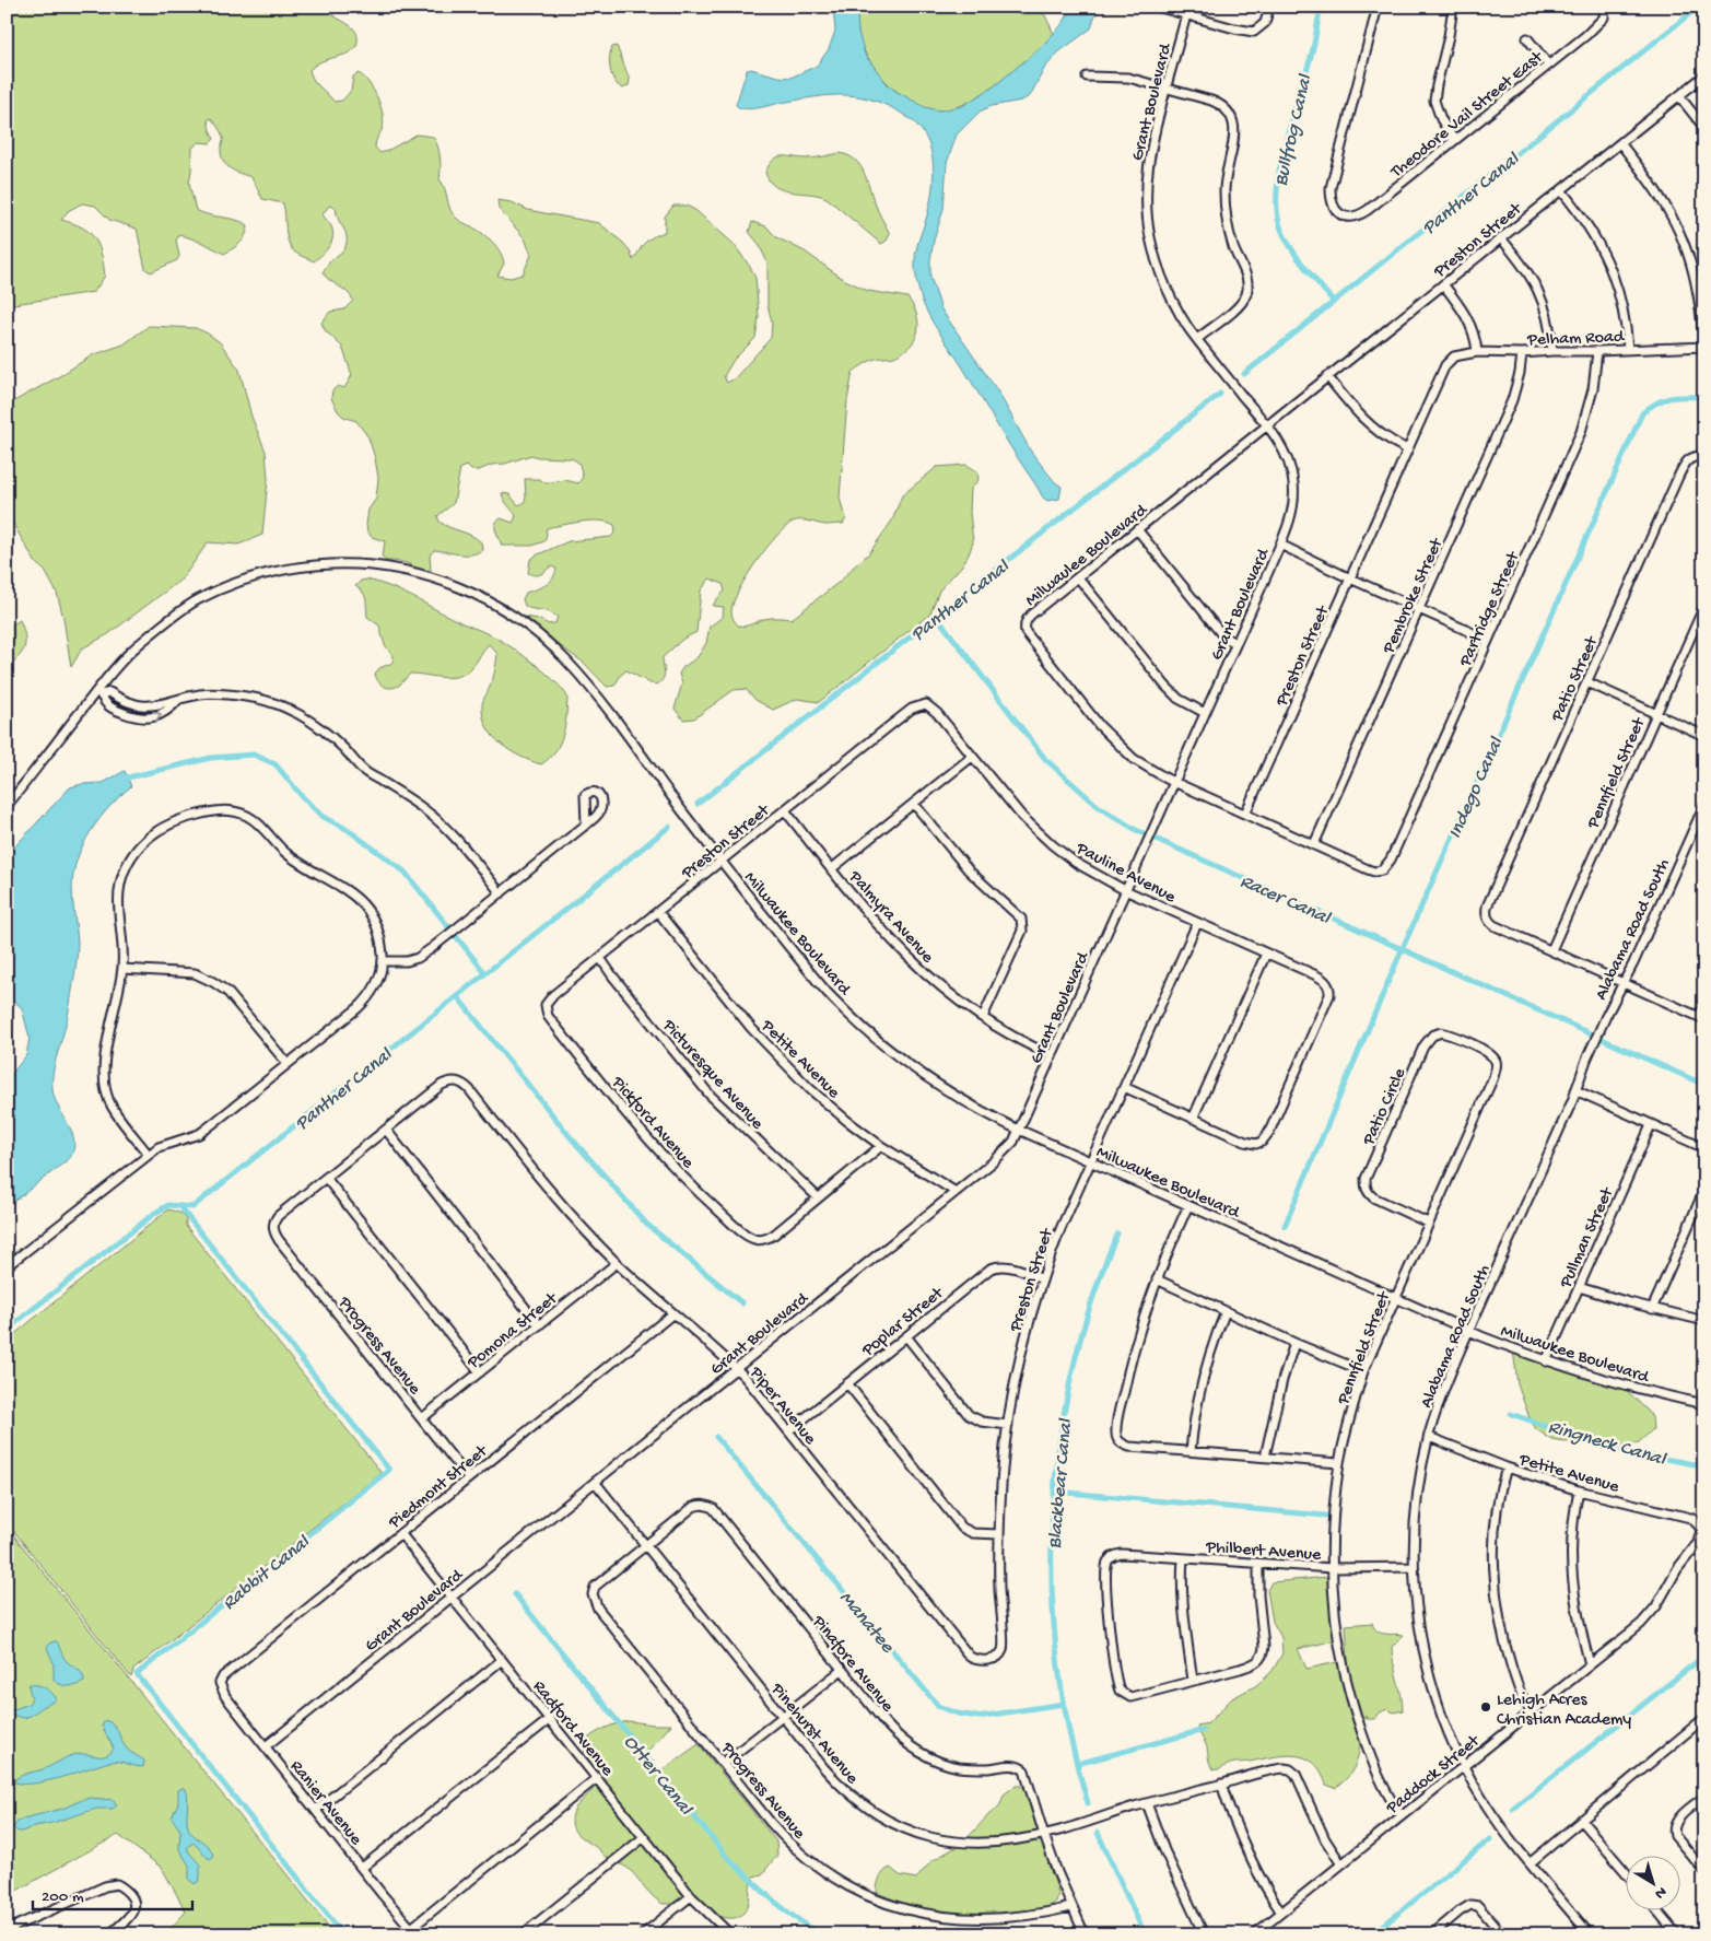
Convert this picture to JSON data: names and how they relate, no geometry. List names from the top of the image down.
{
  "streets": {
    "street": [
      "Grant Boulevard",
      "Theodore Vail Street East",
      "Preston Street",
      "Pelham Road",
      "Milwaulee Boulevard",
      "Pembroke Street",
      "Partridge Street",
      "Patio Street",
      "Pennfield Street",
      "Pauline Avenue",
      "Palmyra Avenue",
      "Alabama Road South",
      "Milwaukee Boulevard",
      "Petite Avenue",
      "Picturesque Avenue",
      "Patio Circle",
      "Pickford Avenue",
      "Pullman Street",
      "Poplar Street",
      "Pomona Street",
      "Progress Avenue",
      "Piper Avenue",
      "Piedmont Street",
      "Philbert Avenue",
      "Pinafore Avenue",
      "Radford Avenue",
      "Pinehurst Avenue",
      "Paddock Street",
      "Ranier Avenue"
    ]
  },
  "crossings": [
    ["Grant Boulevard", "Preston Street"],
    ["Grant Boulevard", "Milwaulee Boulevard"],
    ["Grant Boulevard", "Pauline Avenue"],
    ["Grant Boulevard", "Palmyra Avenue"],
    ["Grant Boulevard", "Milwaukee Boulevard"],
    ["Grant Boulevard", "Petite Avenue"],
    ["Grant Boulevard", "Piper Avenue"],
    ["Grant Boulevard", "Radford Avenue"],
    ["Grant Boulevard", "Pinehurst Avenue"],
    ["Grant Boulevard", "Ranier Avenue"],
    ["Preston Street", "Pelham Road"],
    ["Preston Street", "Milwaulee Boulevard"],
    ["Preston Street", "Pauline Avenue"],
    ["Preston Street", "Palmyra Avenue"],
    ["Preston Street", "Milwaukee Boulevard"],
    ["Preston Street", "Petite Avenue"],
    ["Preston Street", "Picturesque Avenue"],
    ["Preston Street", "Pickford Avenue"],
    ["Preston Street", "Poplar Street"],
    ["Preston Street", "Piper Avenue"],
    ["Pelham Road", "Pembroke Street"],
    ["Pelham Road", "Partridge Street"],
    ["Milwaulee Boulevard", "Pembroke Street"],
    ["Milwaulee Boulevard", "Partridge Street"],
    ["Patio Street", "Pennfield Street"],
    ["Pennfield Street", "Milwaukee Boulevard"],
    ["Pennfield Street", "Patio Circle"],
    ["Pennfield Street", "Philbert Avenue"],
    ["Pennfield Street", "Paddock Street"],
    ["Alabama Road South", "Milwaukee Boulevard"],
    ["Alabama Road South", "Petite Avenue"],
    ["Alabama Road South", "Philbert Avenue"],
    ["Alabama Road South", "Paddock Street"],
    ["Milwaukee Boulevard", "Pullman Street"],
    ["Petite Avenue", "Paddock Street"],
    ["Picturesque Avenue", "Pickford Avenue"],
    ["Poplar Street", "Piper Avenue"],
    ["Pomona Street", "Progress Avenue"],
    ["Pomona Street", "Piper Avenue"],
    ["Progress Avenue", "Piedmont Street"],
    ["Progress Avenue", "Pinafore Avenue"],
    ["Progress Avenue", "Pinehurst Avenue"],
    ["Piper Avenue", "Piedmont Street"],
    ["Piedmont Street", "Radford Avenue"],
    ["Piedmont Street", "Ranier Avenue"],
    ["Pinafore Avenue", "Pinehurst Avenue"],
    ["Pinehurst Avenue", "Paddock Street"]
  ],
  "water": [
    "Bullfrog Canal",
    "Panther Canal",
    "Indego Canal",
    "Racer Canal",
    "Ringneck Canal",
    "Blackbear Canal",
    "Rabbit Canal",
    "Manatee",
    "Otter Canal"
  ],
  "places": ["Lehigh Acres Christian Academy"],
  "scale_bar": "200 m",
  "north": "bottom right"
}
